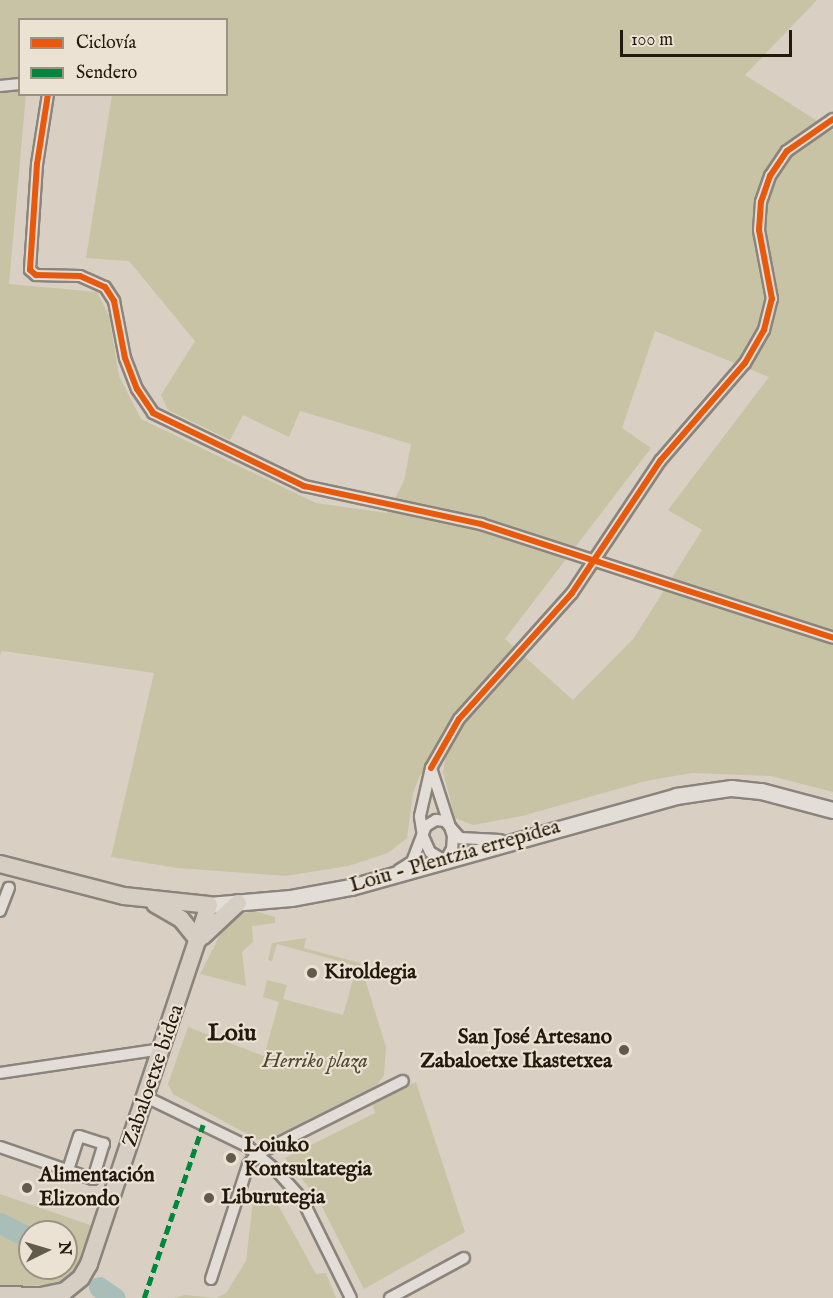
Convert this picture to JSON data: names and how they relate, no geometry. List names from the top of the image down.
{
  "streets": {
    "main road": ["Loiu - Plentzia errepidea", "Zabaloetxe bidea"]
  },
  "crossings": [
    ["Loiu - Plentzia errepidea", "Zabaloetxe bidea"]
  ],
  "districts": ["Loiu"],
  "parks": ["Herriko plaza"],
  "places": [
    "Kiroldegia",
    "San José Artesano Zabaloetxe Ikastetxea",
    "Loiuko Kontsultategia",
    "Alimentación Elizondo",
    "Liburutegia"
  ],
  "legend": ["Ciclovía", "Sendero"],
  "scale_bar": "100 m",
  "north": "right"
}
